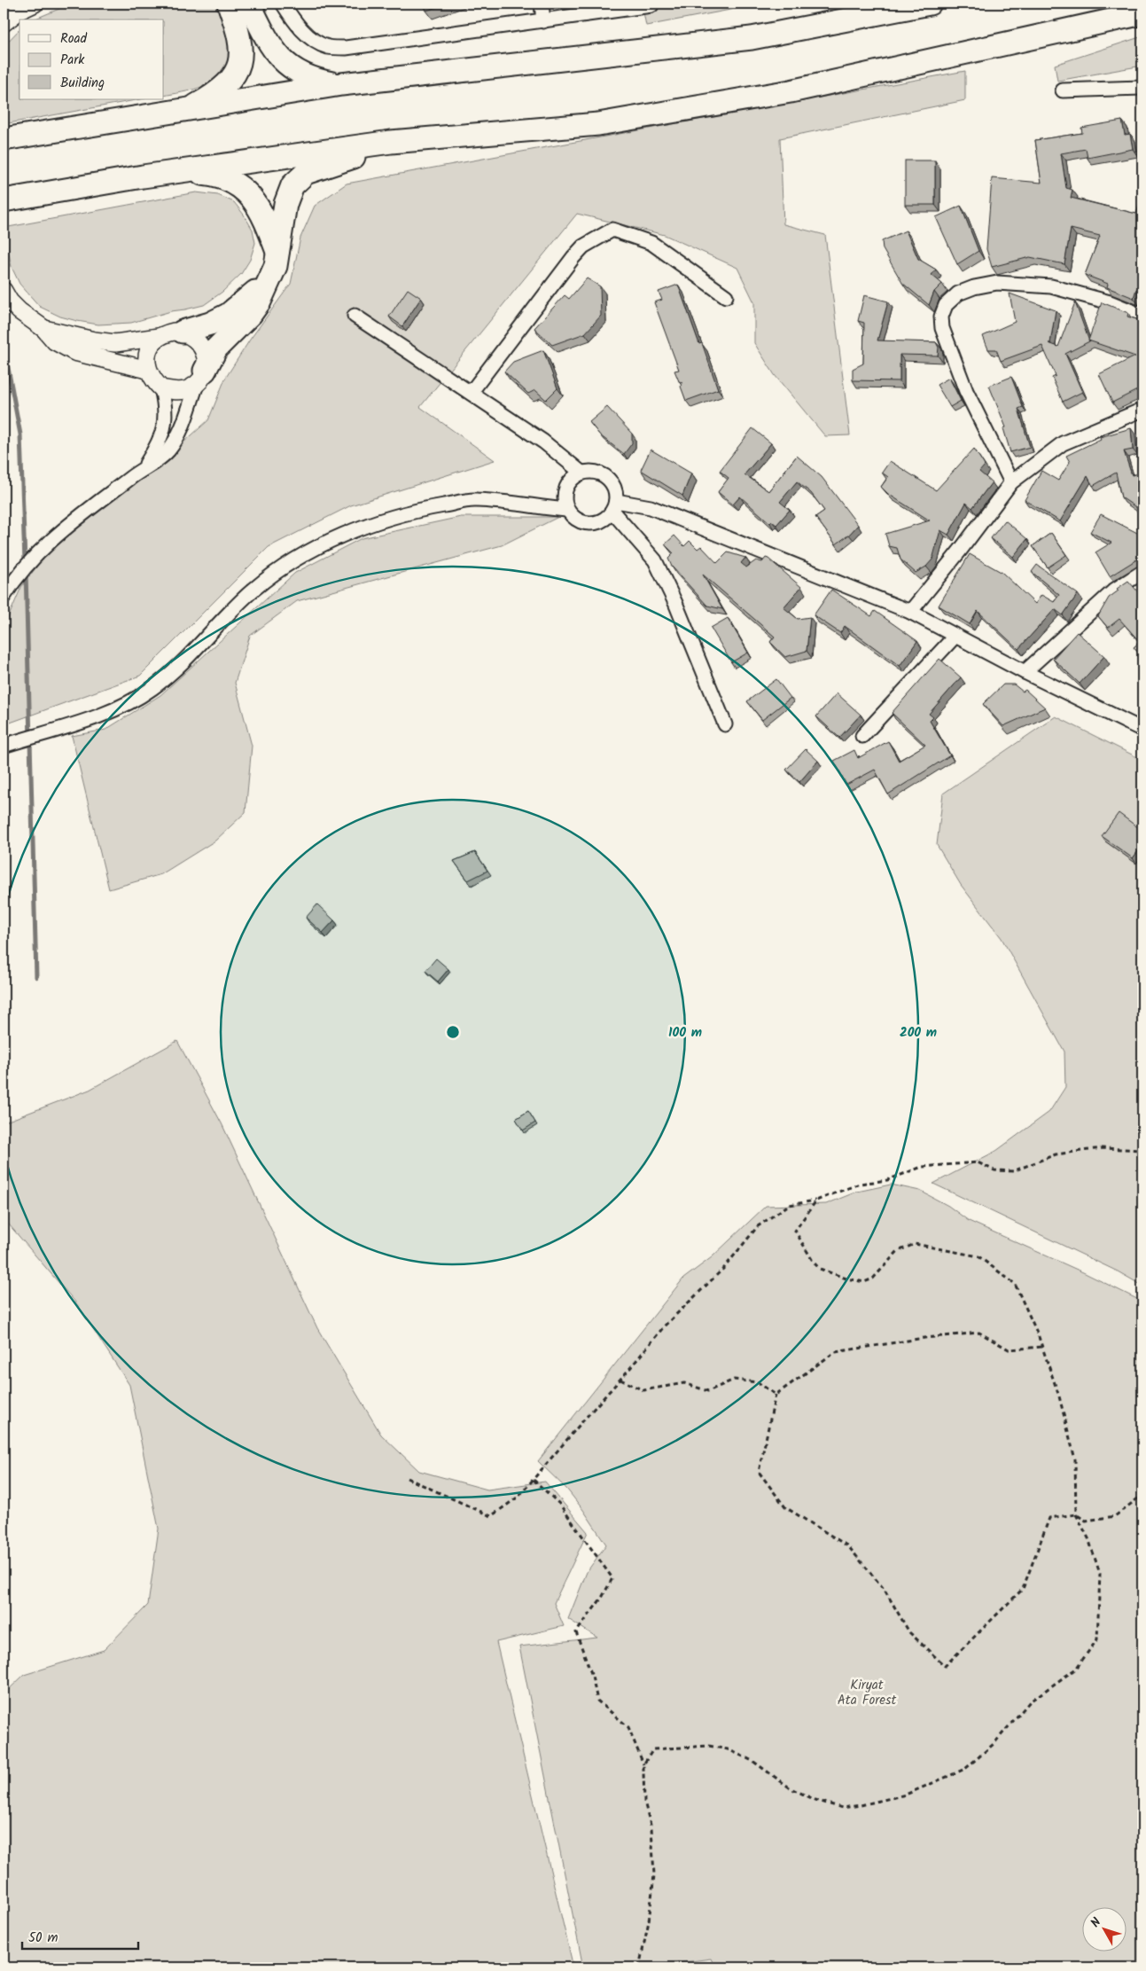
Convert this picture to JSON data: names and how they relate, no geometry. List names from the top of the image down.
{
  "parks": ["Kiryat Ata Forest"],
  "legend": ["Road", "Park", "Building"],
  "scale_bar": "50 m",
  "north": "top left",
  "rings": ["100 m", "200 m"]
}
